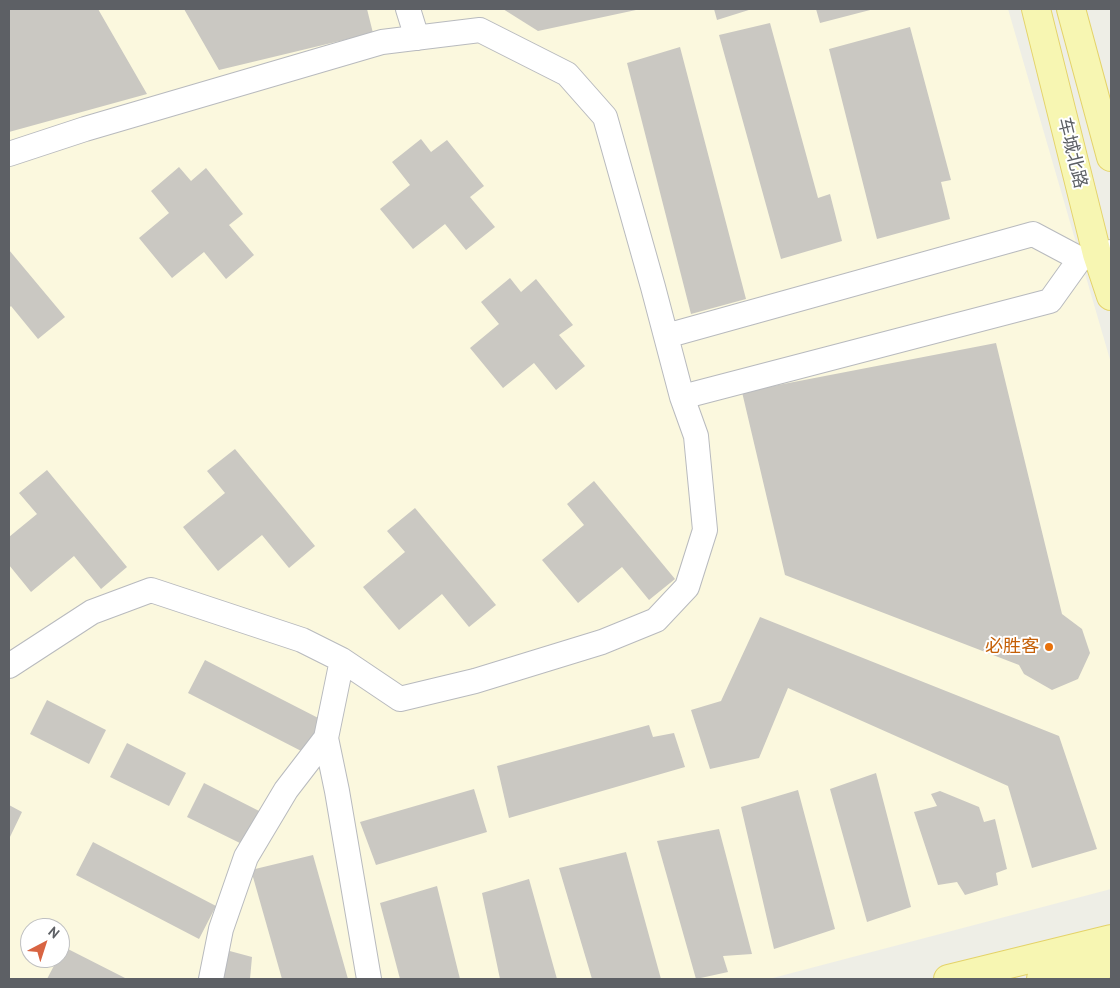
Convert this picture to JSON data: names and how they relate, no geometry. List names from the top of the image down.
{
  "streets": {
    "main road": ["车城北路"]
  },
  "places": ["必胜客"],
  "north": "top right"
}
